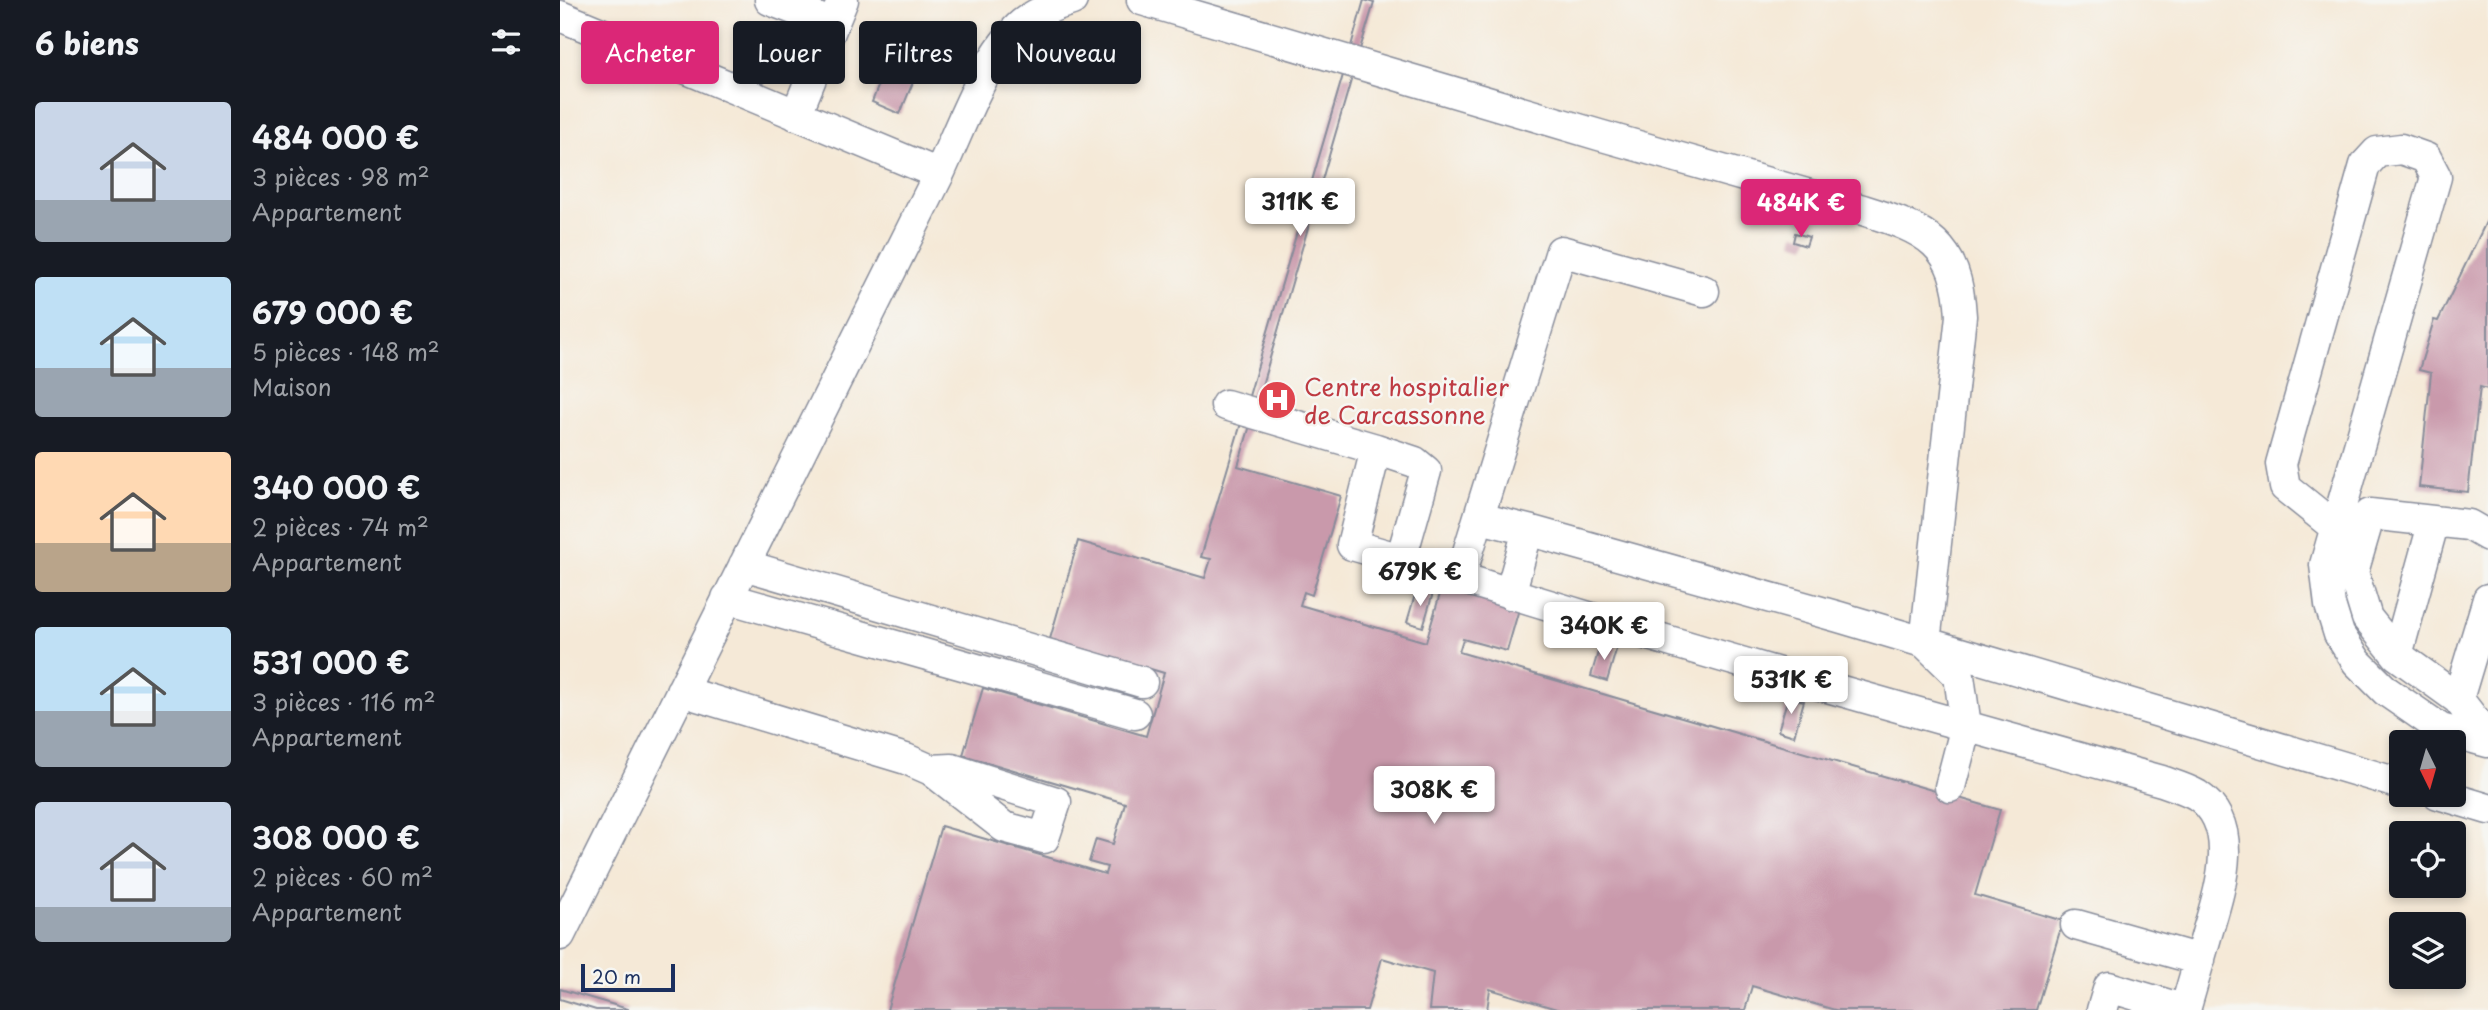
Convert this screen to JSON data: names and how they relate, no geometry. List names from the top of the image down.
{
  "places": {
    "hospital": ["Centre hospitalier de Carcassonne"]
  },
  "scale_bar": "20 m",
  "north": "bottom",
  "page": {
    "heading": "6 biens",
    "chip": [
      "Acheter",
      "Louer",
      "Filtres",
      "Nouveau"
    ],
    "list": [
      {
        "name": "484 000 €",
        "note": "3 pièces · 98 m² · Appartement"
      },
      {
        "name": "679 000 €",
        "note": "5 pièces · 148 m² · Maison"
      },
      {
        "name": "340 000 €",
        "note": "2 pièces · 74 m² · Appartement"
      },
      {
        "name": "531 000 €",
        "note": "3 pièces · 116 m² · Appartement"
      },
      {
        "name": "308 000 €",
        "note": "2 pièces · 60 m² · Appartement"
      }
    ],
    "price": [
      "311K €",
      "484K €",
      "679K €",
      "340K €",
      "531K €",
      "308K €"
    ],
    "scale": "20 m"
  }
}
